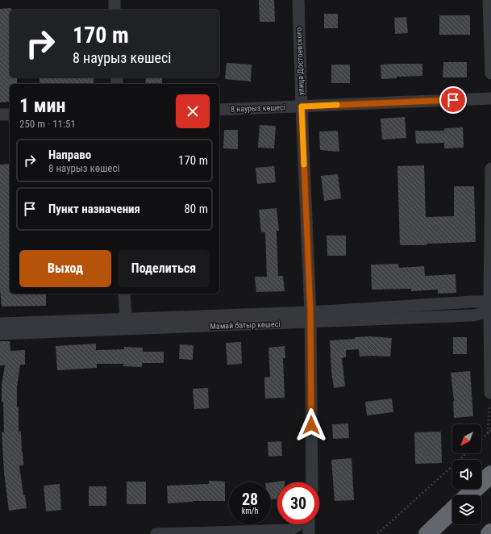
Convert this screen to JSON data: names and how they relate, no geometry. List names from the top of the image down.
{
  "streets": {
    "street": ["улица Достоевского", "8 наурыз көшесі", "Мамай батыр көшесі"]
  },
  "crossings": [
    ["улица Достоевского", "8 наурыз көшесі"],
    ["улица Достоевского", "Мамай батыр көшесі"]
  ],
  "north": "bottom left",
  "page": {
    "turn": ["170 m", "8 наурыз көшесі"],
    "heading": ["1 мин", "250 m · 11:51"],
    "list": [
      {
        "name": "Направо",
        "note": "8 наурыз көшесі",
        "value": "170 m"
      },
      {
        "name": "Пункт назначения",
        "value": "80 m"
      }
    ],
    "buttons": ["Выход", "Поделиться"],
    "speed": "28 km/h",
    "limit": "30"
  }
}
